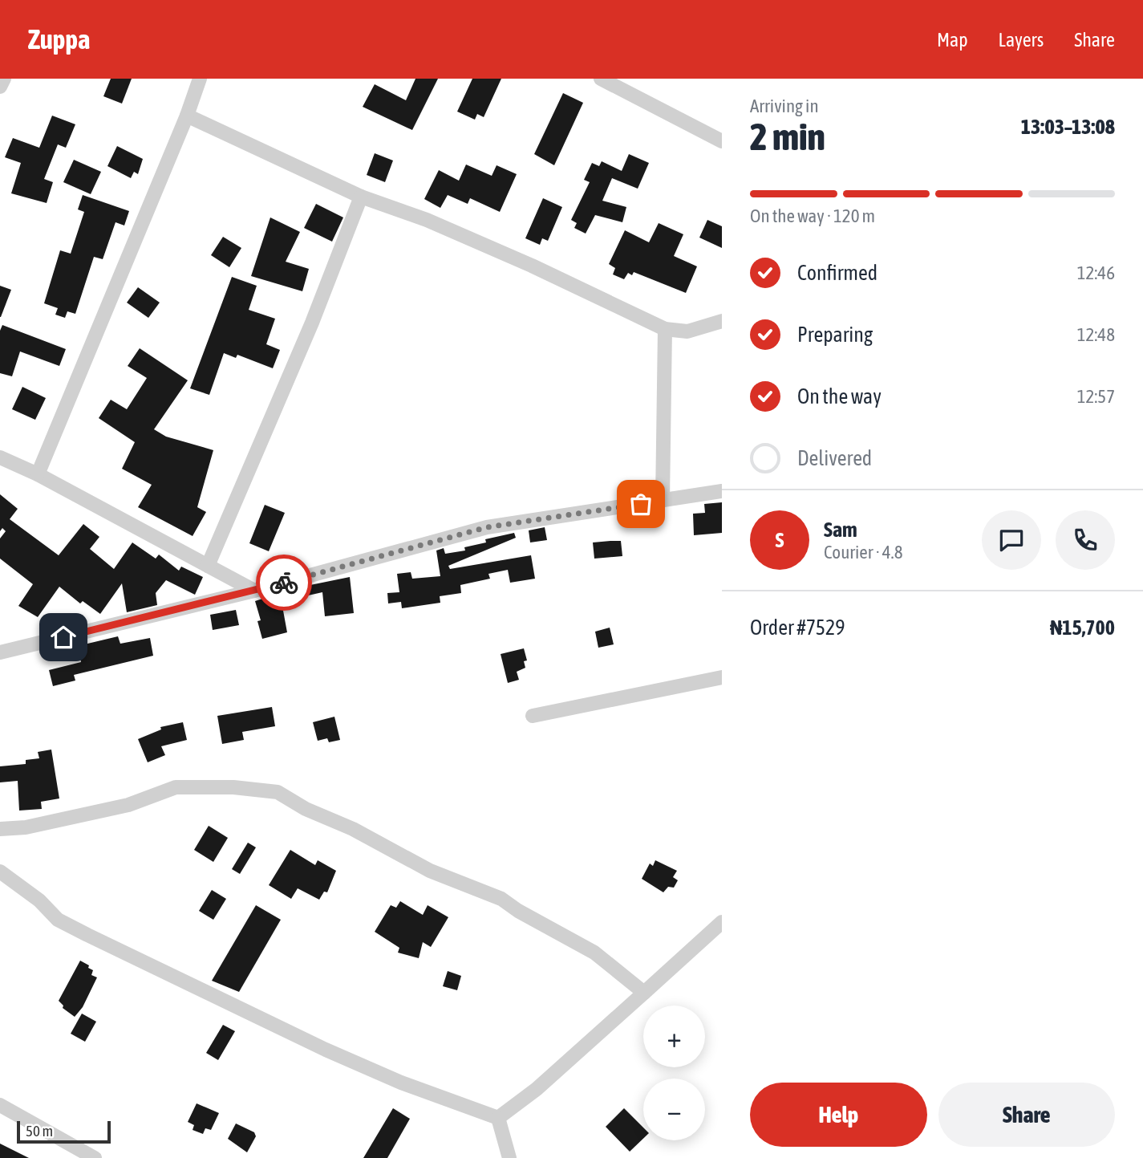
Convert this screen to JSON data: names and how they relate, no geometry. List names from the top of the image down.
{
  "scale_bar": "50 m",
  "page": {
    "header": "Zuppa",
    "nav": ["Map", "Layers", "Share"],
    "heading": ["2 min", "Arriving in", "13:03–13:08"],
    "panel": [
      "Sam",
      "Courier · 4.8",
      "Order #7529",
      "₦15,700"
    ],
    "bar": "On the way · 120 m",
    "list": [
      ["Confirmed", "12:46"],
      ["Preparing", "12:48"],
      ["On the way", "12:57"],
      "Delivered"
    ],
    "round": "S",
    "map_buttons": ["+", "−"],
    "buttons": ["Help", "Share"],
    "scale": "50 m"
  }
}
